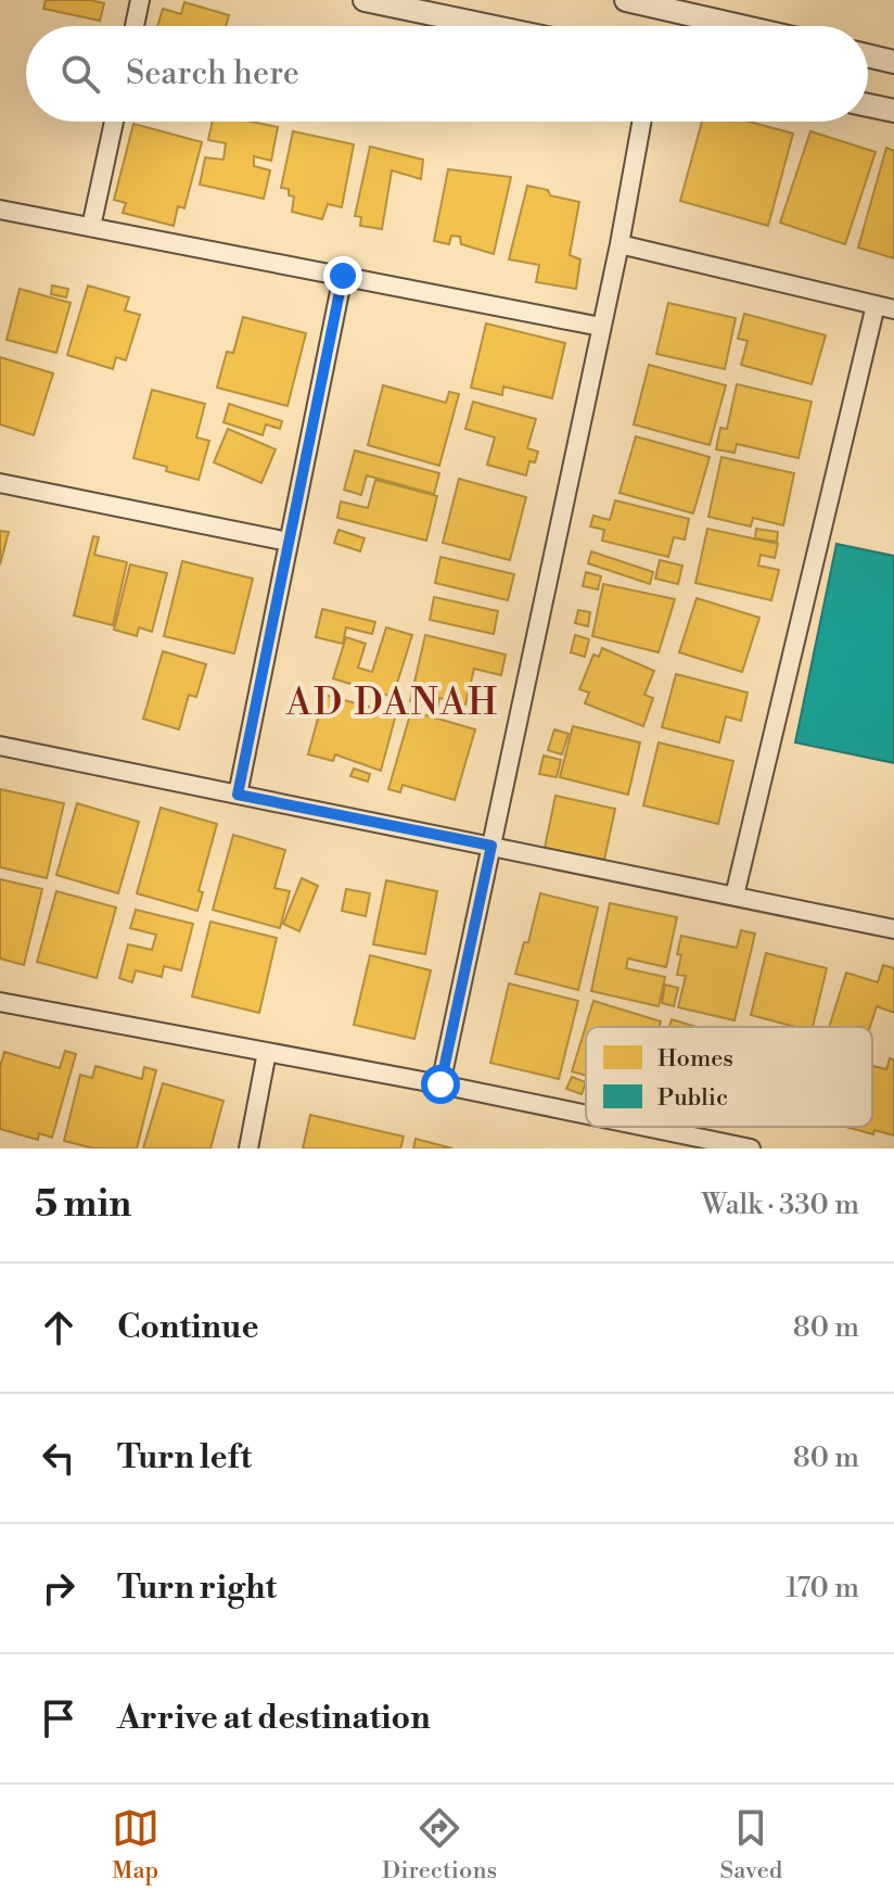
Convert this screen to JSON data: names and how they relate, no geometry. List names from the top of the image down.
{
  "districts": ["AD DANAH"],
  "legend": ["Homes", "Public"],
  "page": {
    "search": "Search here",
    "heading": ["5 min", "Walk · 330 m"],
    "list": [
      ["Continue", "80 m"],
      ["Turn left", "80 m"],
      ["Turn right", "170 m"],
      "Arrive at destination"
    ],
    "nav": ["Map", "Directions", "Saved"]
  }
}
